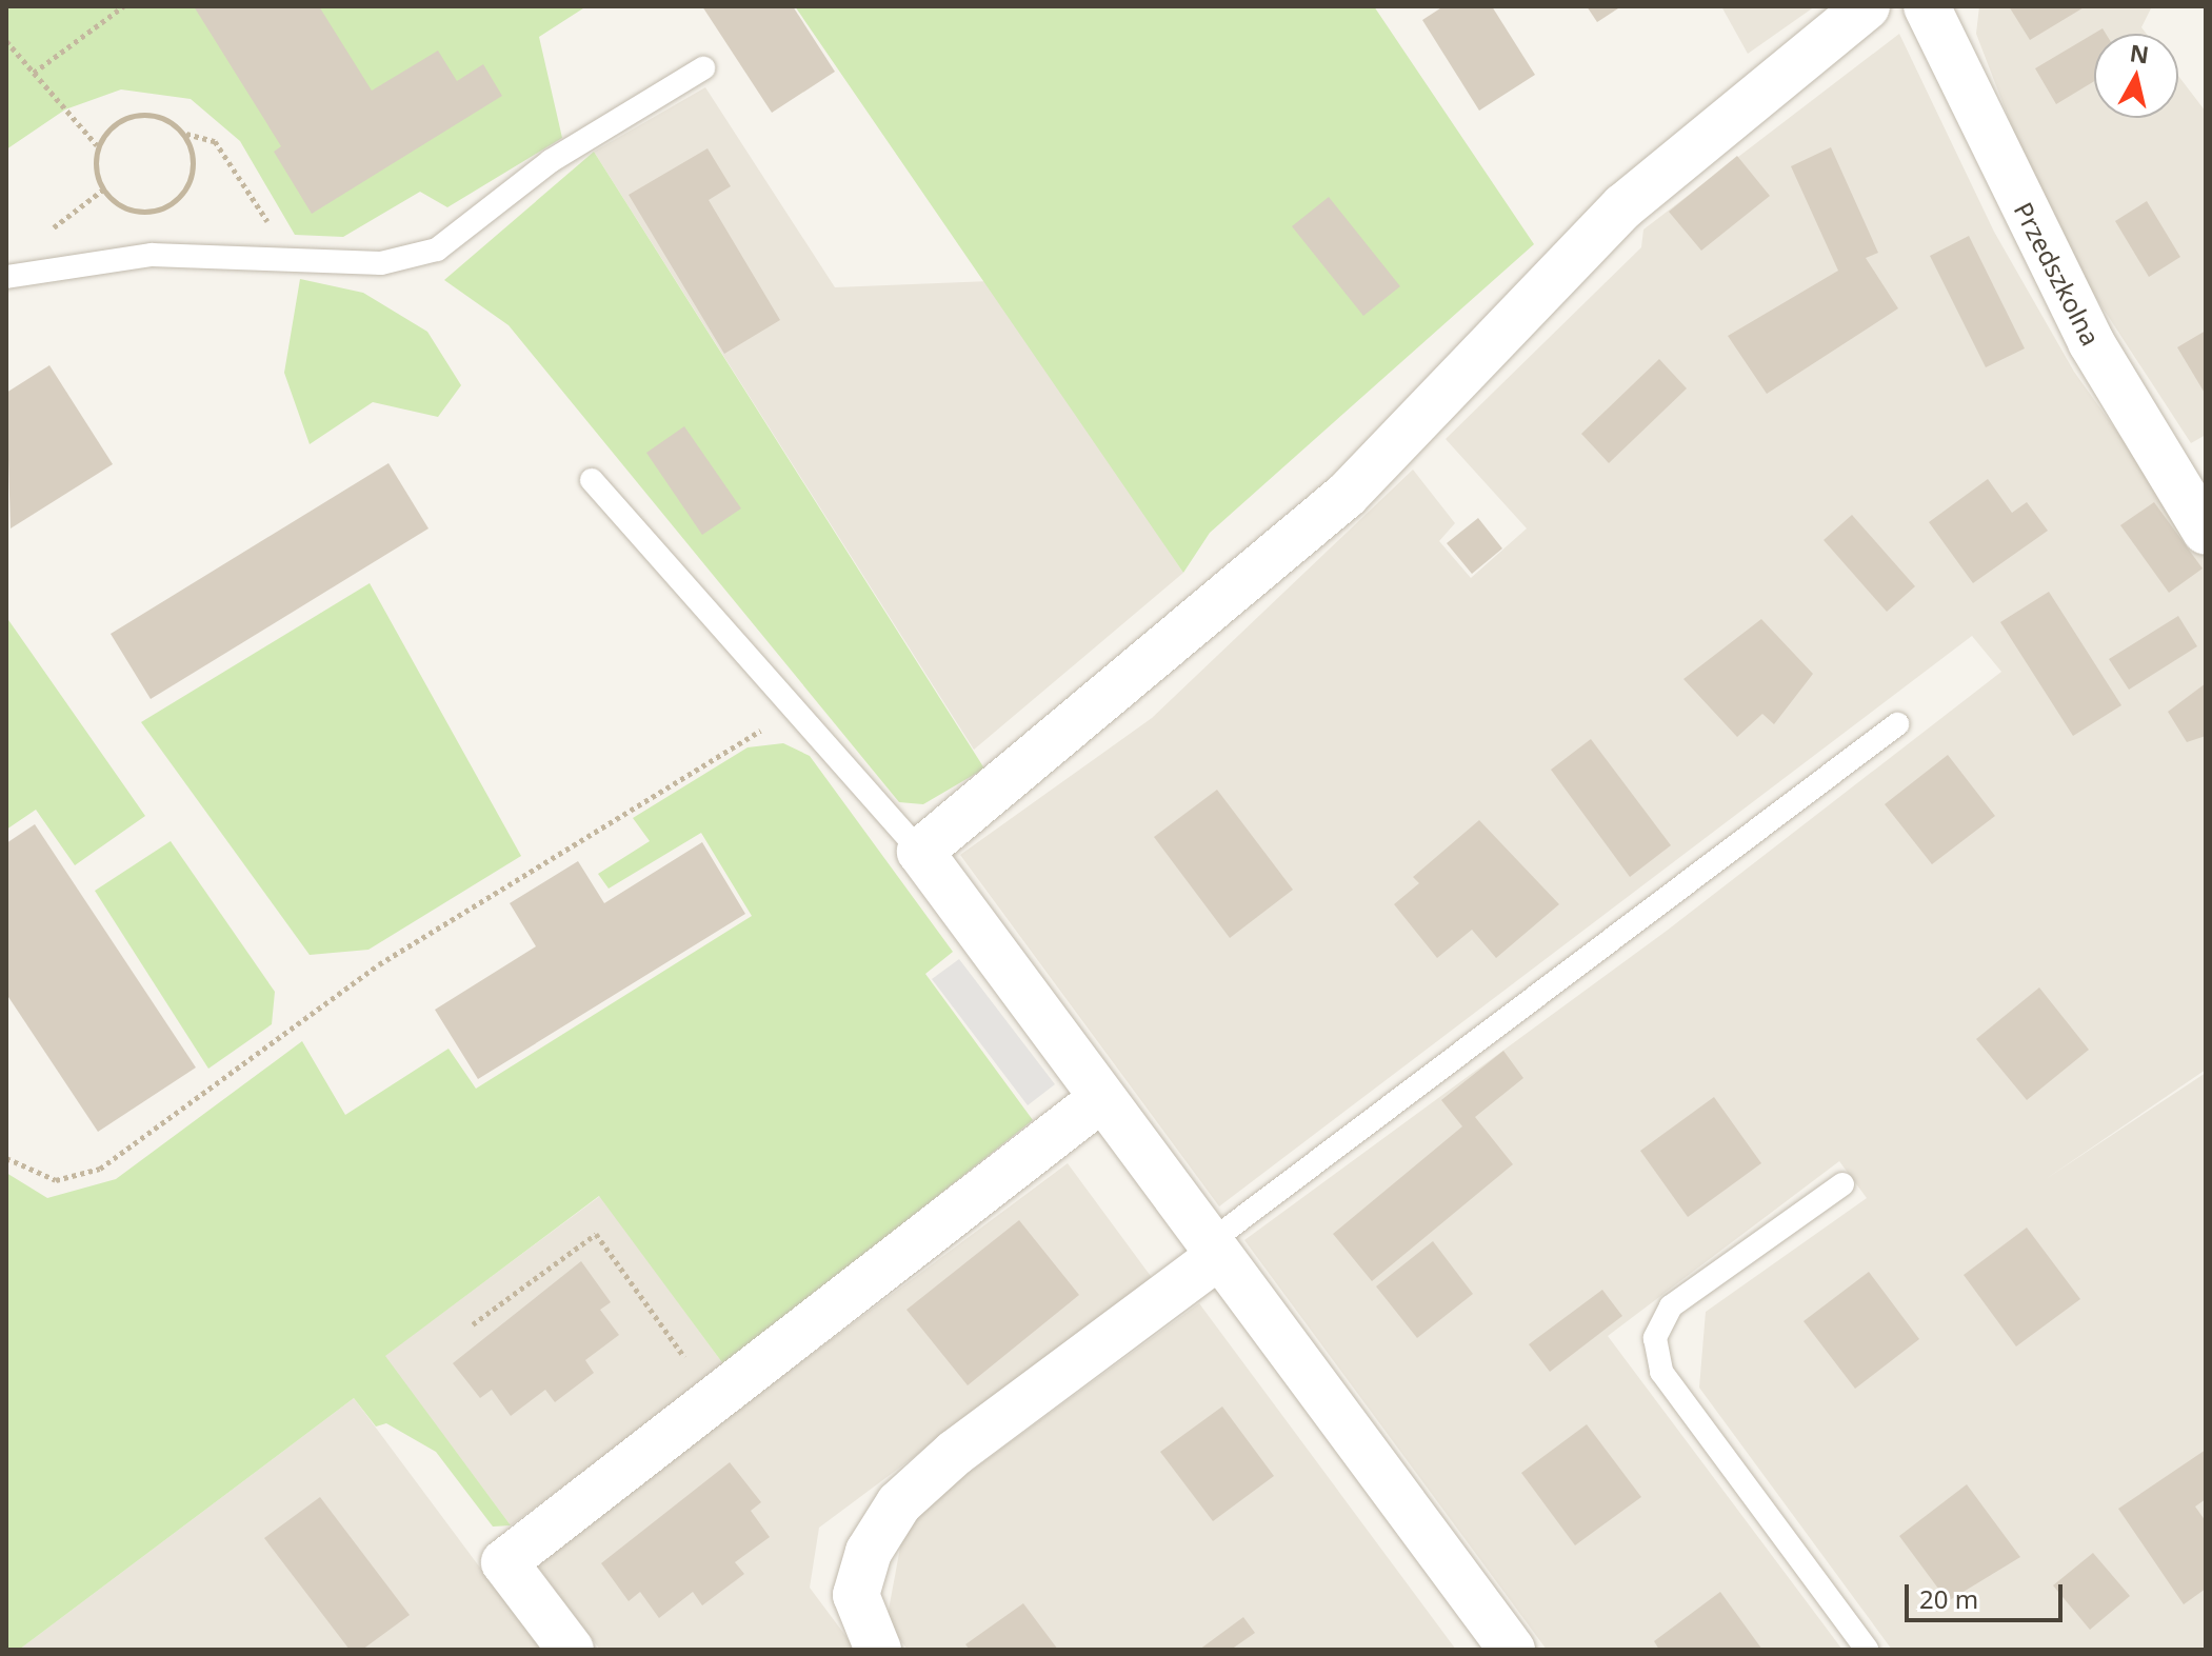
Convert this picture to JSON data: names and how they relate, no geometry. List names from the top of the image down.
{
  "streets": {
    "street": ["Przedszkolna"]
  },
  "scale_bar": "20 m",
  "north": "top"
}
